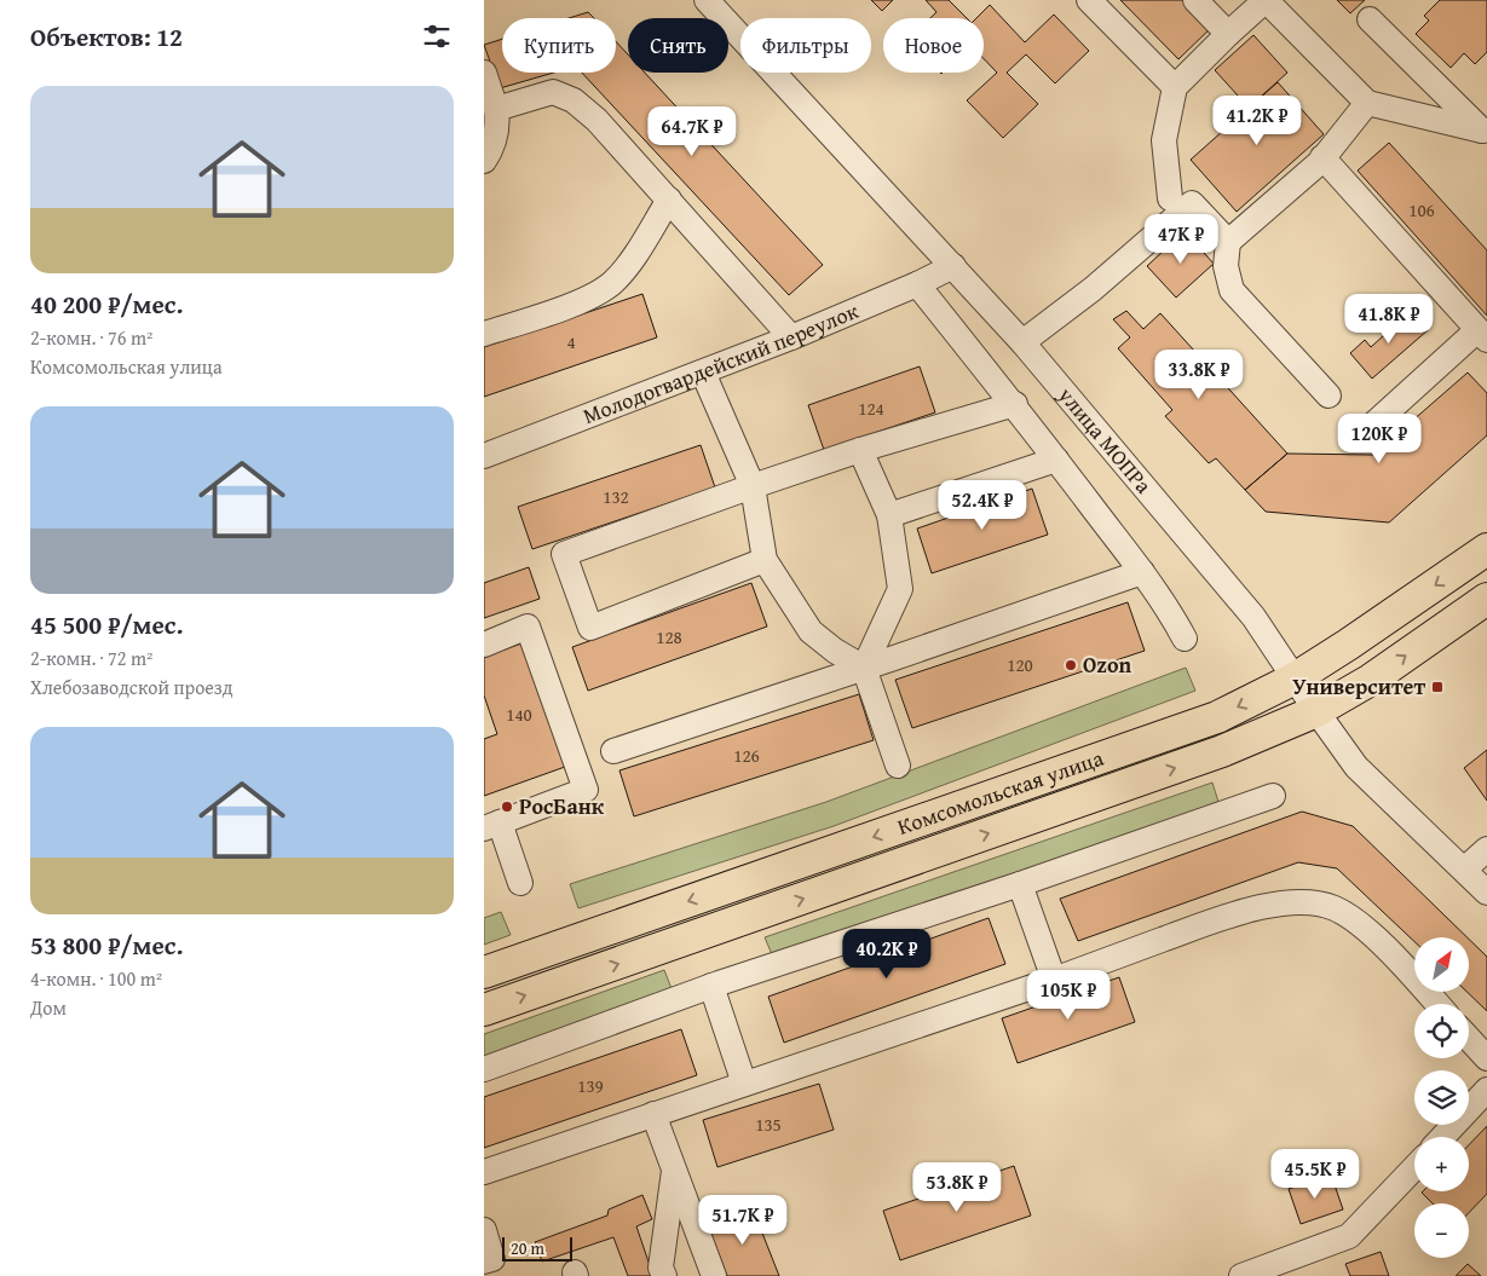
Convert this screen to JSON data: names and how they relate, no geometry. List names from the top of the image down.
{
  "streets": {
    "main road": ["Комсомольская улица"],
    "street": ["Молодогвардейский переулок", "улица МОПРа"]
  },
  "crossings": [
    ["Молодогвардейский переулок", "улица МОПРа"],
    ["улица МОПРа", "Комсомольская улица"]
  ],
  "places": {
    "other": ["Ozon", "РосБанк"],
    "transit": ["Университет"]
  },
  "house_numbers": [
    "106",
    "4",
    "124",
    "132",
    "128",
    "120",
    "140",
    "126",
    "139",
    "135"
  ],
  "scale_bar": "20 m",
  "north": "top right",
  "page": {
    "heading": "Объектов: 12",
    "chip": [
      "Купить",
      "Снять",
      "Фильтры",
      "Новое"
    ],
    "list": [
      {
        "name": "40 200 ₽/мес.",
        "note": "2-комн. · 76 m² · Комсомольская улица"
      },
      {
        "name": "45 500 ₽/мес.",
        "note": "2-комн. · 72 m² · Хлебозаводской проезд"
      },
      {
        "name": "53 800 ₽/мес.",
        "note": "4-комн. · 100 m² · Дом"
      }
    ],
    "price": [
      "41.2K ₽",
      "64.7K ₽",
      "47K ₽",
      "41.8K ₽",
      "33.8K ₽",
      "120K ₽",
      "52.4K ₽",
      "40.2K ₽",
      "105K ₽",
      "45.5K ₽",
      "53.8K ₽",
      "51.7K ₽"
    ],
    "map_buttons": ["+", "−"],
    "scale": "20 m"
  }
}
